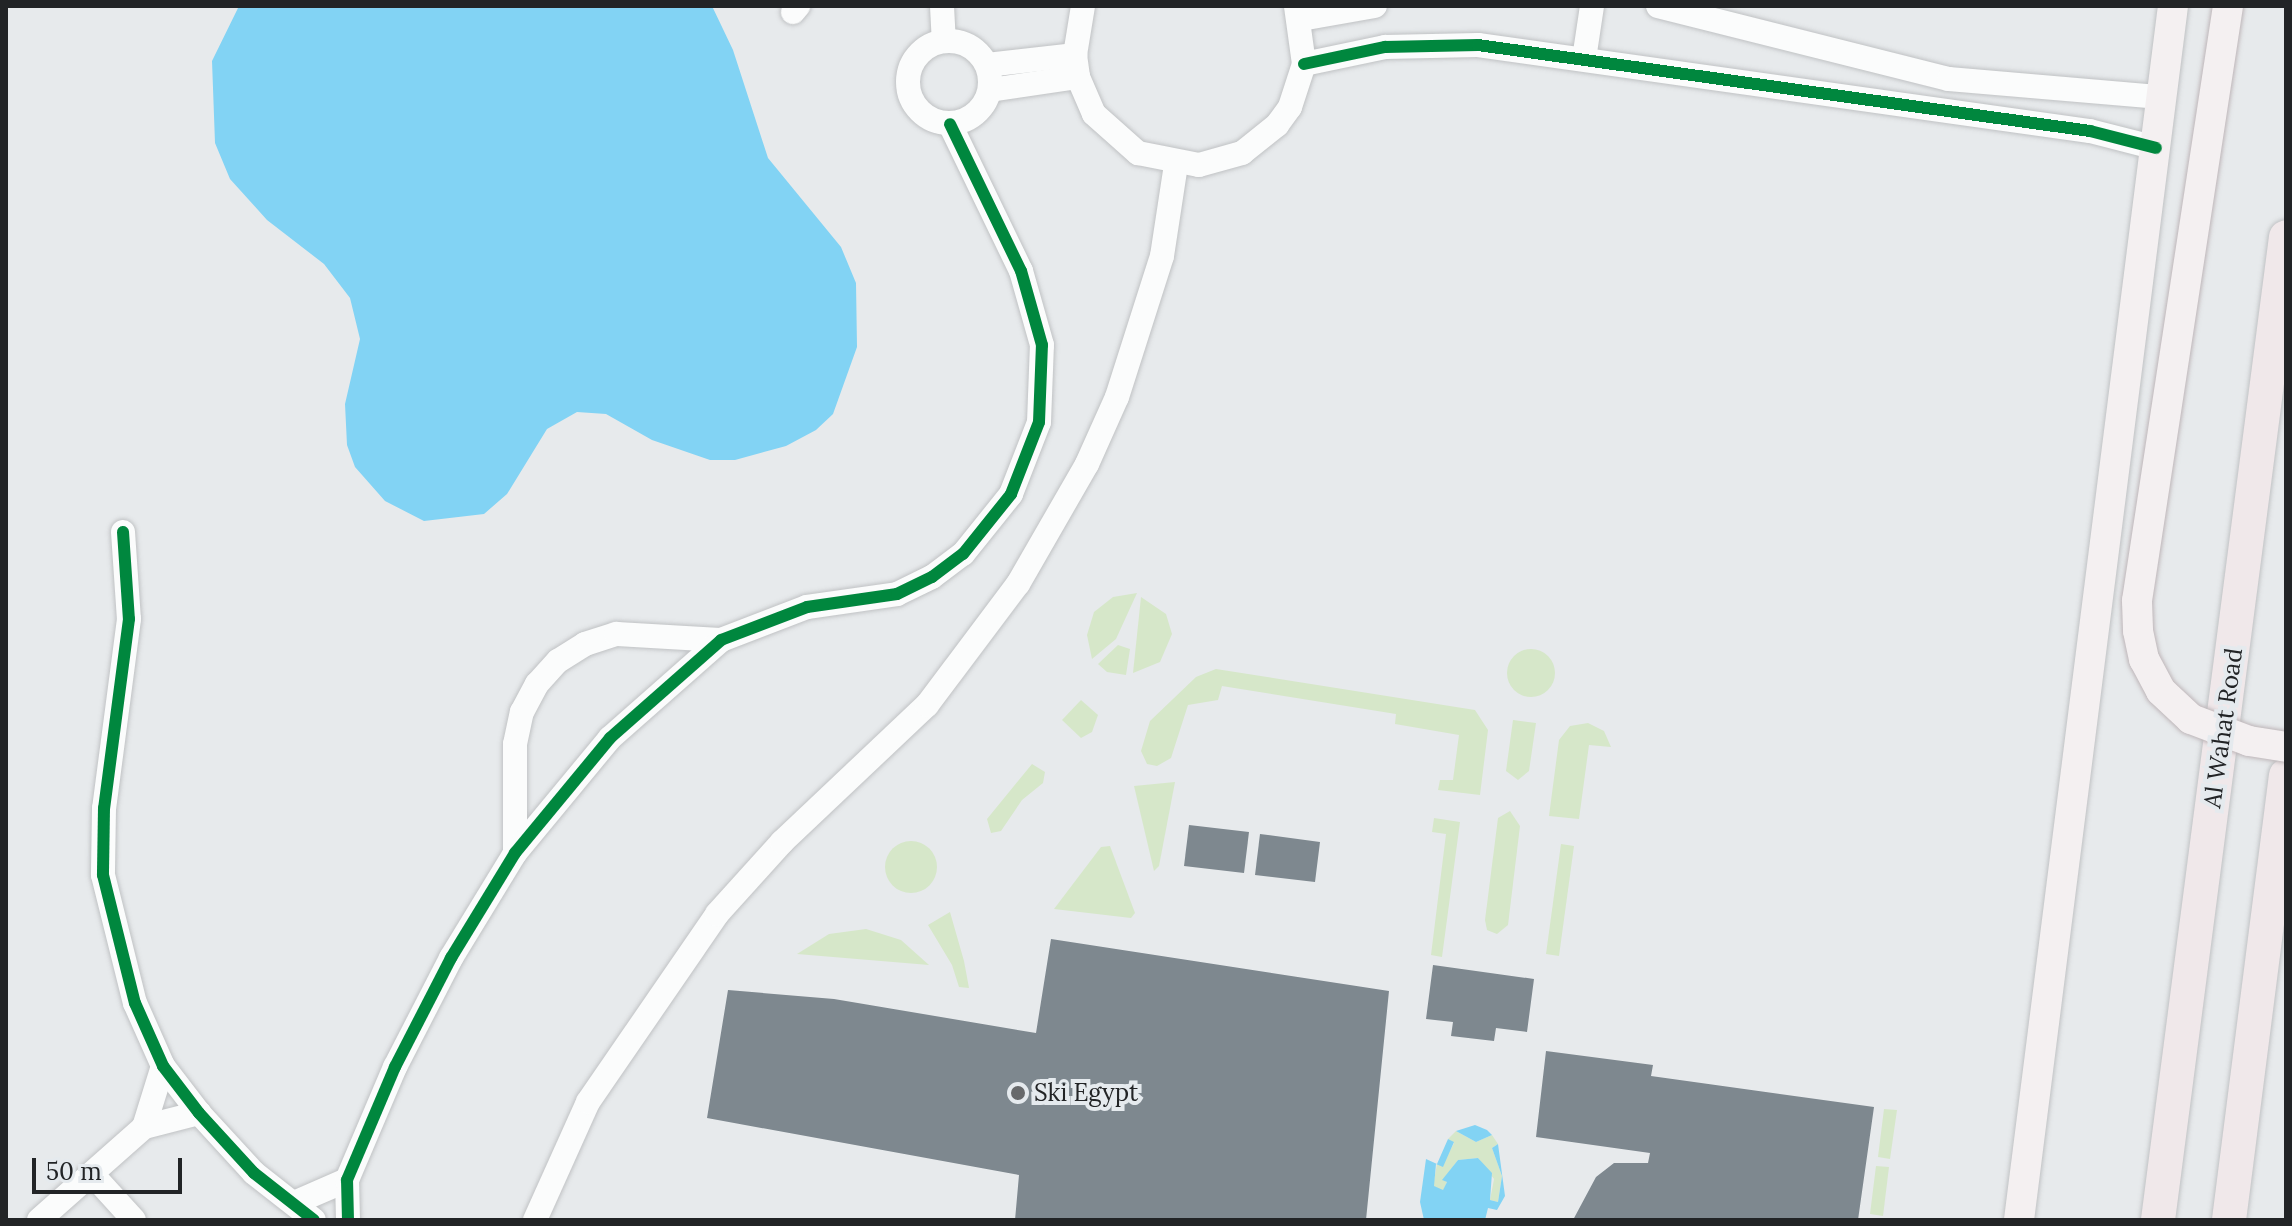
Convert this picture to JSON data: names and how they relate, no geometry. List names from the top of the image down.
{
  "streets": {
    "highway": ["Al Wahat Road"]
  },
  "places": ["Ski Egypt"],
  "scale_bar": "50 m"
}
